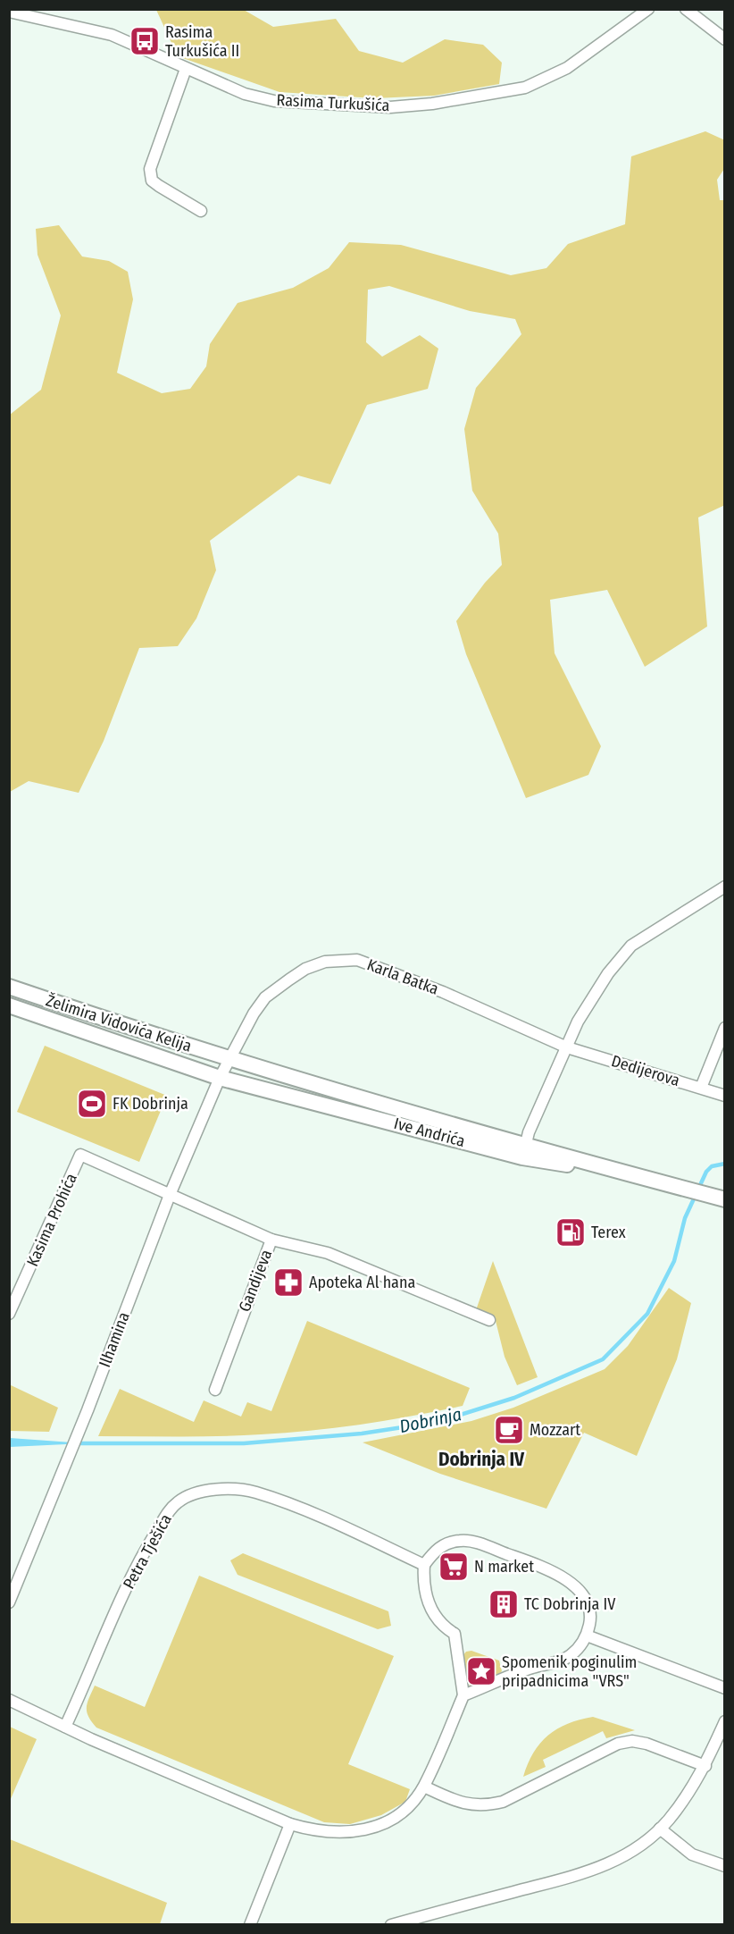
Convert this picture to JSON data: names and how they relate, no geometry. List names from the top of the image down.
{
  "streets": {
    "main road": ["Želimira Vidovića Kelija", "Ive Andrića"],
    "street": [
      "Rasima Turkušića",
      "Karla Batka",
      "Dedijerova",
      "Kasima Prohića",
      "Gandijeva",
      "Ilhamina",
      "Petra Tješića"
    ]
  },
  "crossings": [
    ["Karla Batka", "Želimira Vidovića Kelija"],
    ["Karla Batka", "Dedijerova"],
    ["Karla Batka", "Ive Andrića"],
    ["Karla Batka", "Ilhamina"],
    ["Želimira Vidovića Kelija", "Ive Andrića"],
    ["Želimira Vidovića Kelija", "Ilhamina"],
    ["Ive Andrića", "Ilhamina"],
    ["Kasima Prohića", "Ilhamina"]
  ],
  "districts": ["Dobrinja IV"],
  "water": ["Dobrinja"],
  "places": {
    "bus stop": ["Rasima Turkušića II"],
    "sports": ["FK Dobrinja"],
    "fuel station": ["Terex"],
    "pharmacy": ["Apoteka Al hana"],
    "cafe": ["Mozzart"],
    "supermarket": ["N market"],
    "building": ["TC Dobrinja IV"],
    "place": ["Spomenik poginulim pripadnicima \"VRS\""]
  }
}
